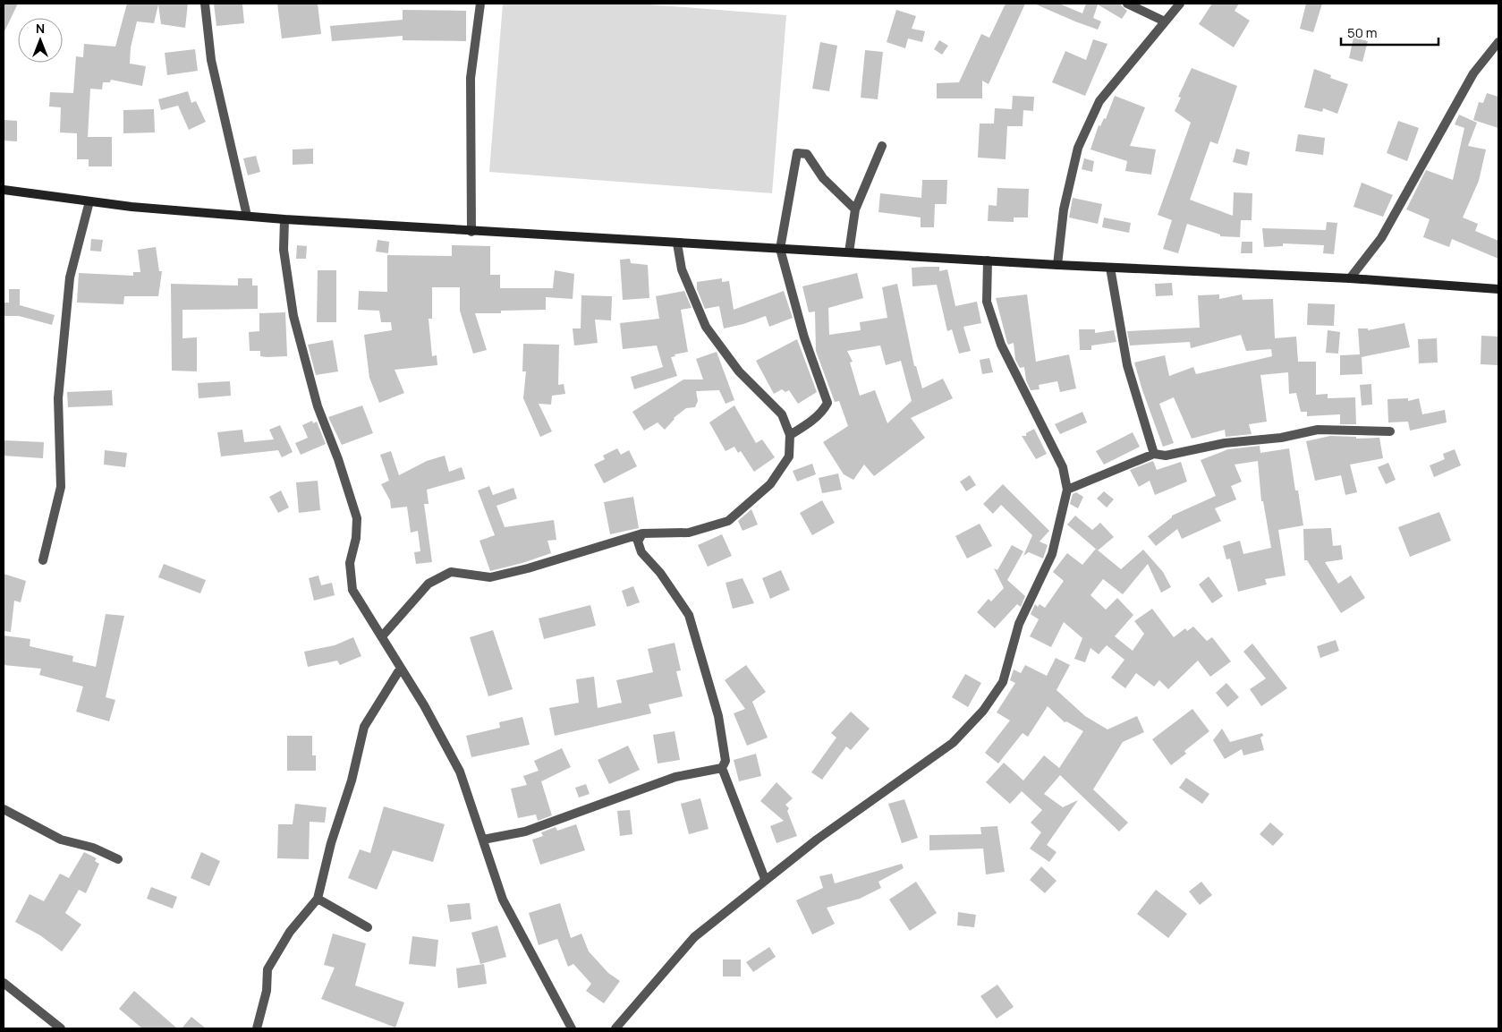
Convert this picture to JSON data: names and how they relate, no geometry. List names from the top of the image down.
{
  "scale_bar": "50 m",
  "north": "top"
}
